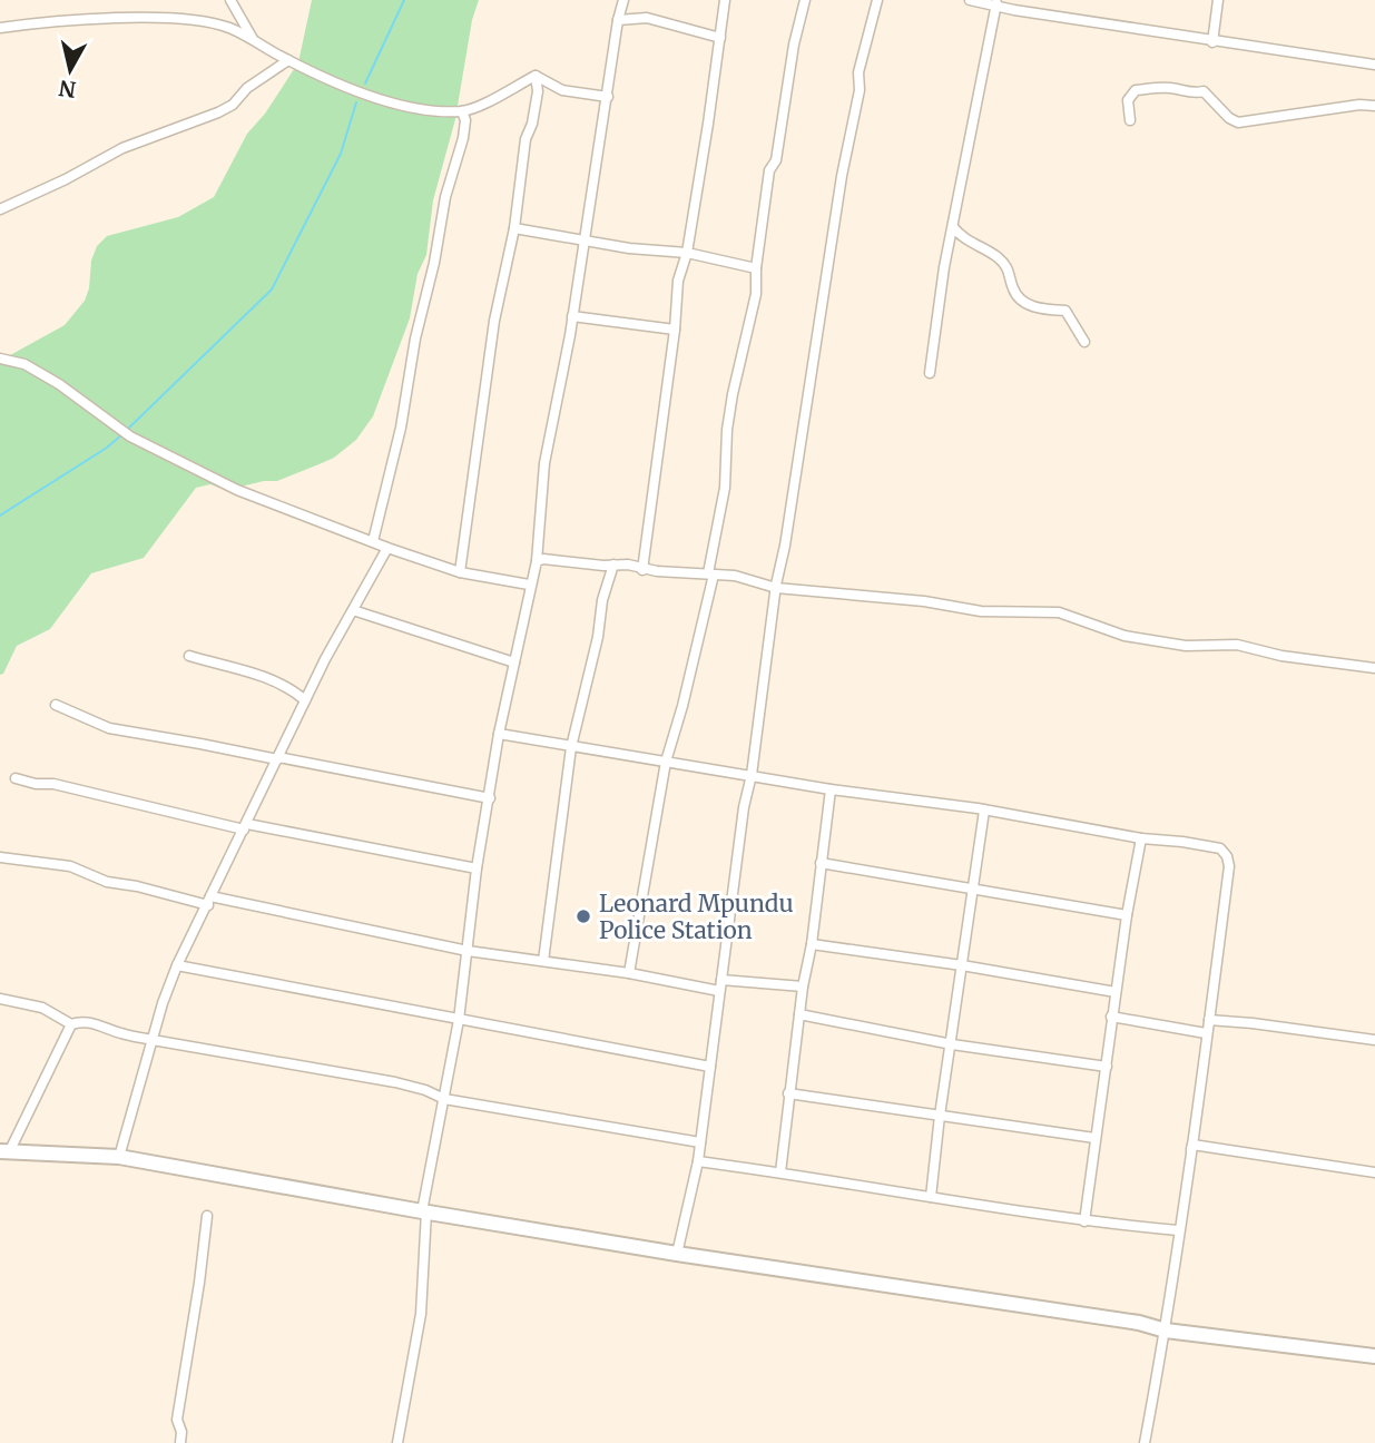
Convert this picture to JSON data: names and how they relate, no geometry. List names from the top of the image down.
{
  "places": ["Leonard Mpundu Police Station"],
  "north": "bottom"
}
